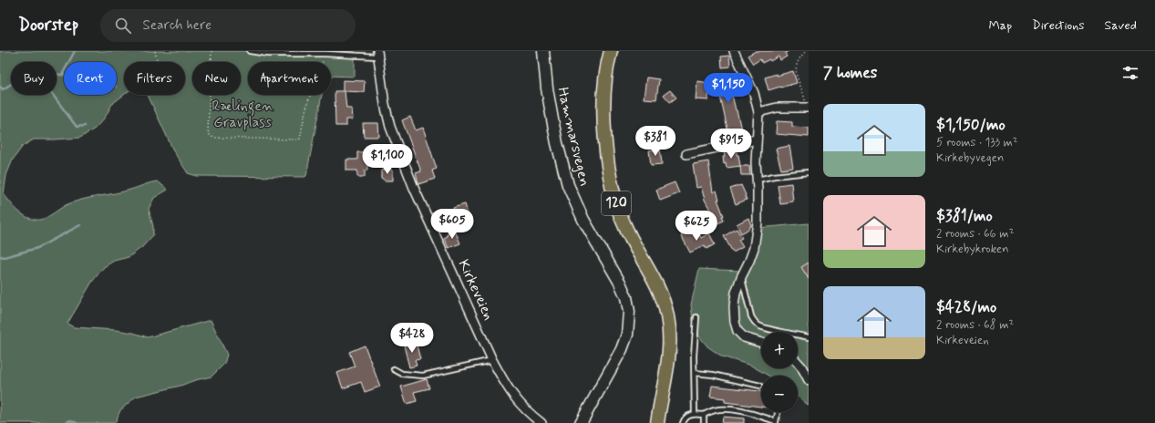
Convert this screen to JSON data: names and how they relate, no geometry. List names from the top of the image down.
{
  "streets": {
    "main road": ["120"],
    "street": ["Hammarsvegen", "Kirkeveien"]
  },
  "parks": ["Rælingen Gravplass"],
  "page": {
    "header": "Doorstep",
    "search": "Search here",
    "nav": ["Map", "Directions", "Saved"],
    "heading": "7 homes",
    "chip": [
      "Buy",
      "Rent",
      "Filters",
      "New",
      "Apartment"
    ],
    "price": [
      "$1,150",
      "$381",
      "$915",
      "$1,100",
      "$605",
      "$625",
      "$428"
    ],
    "list": [
      {
        "name": "$1,150/mo",
        "note": "5 rooms · 133 m² · Kirkebyvegen"
      },
      {
        "name": "$381/mo",
        "note": "2 rooms · 66 m² · Kirkebykroken"
      },
      {
        "name": "$428/mo",
        "note": "2 rooms · 68 m² · Kirkeveien"
      }
    ],
    "map_buttons": ["+", "−"]
  }
}
